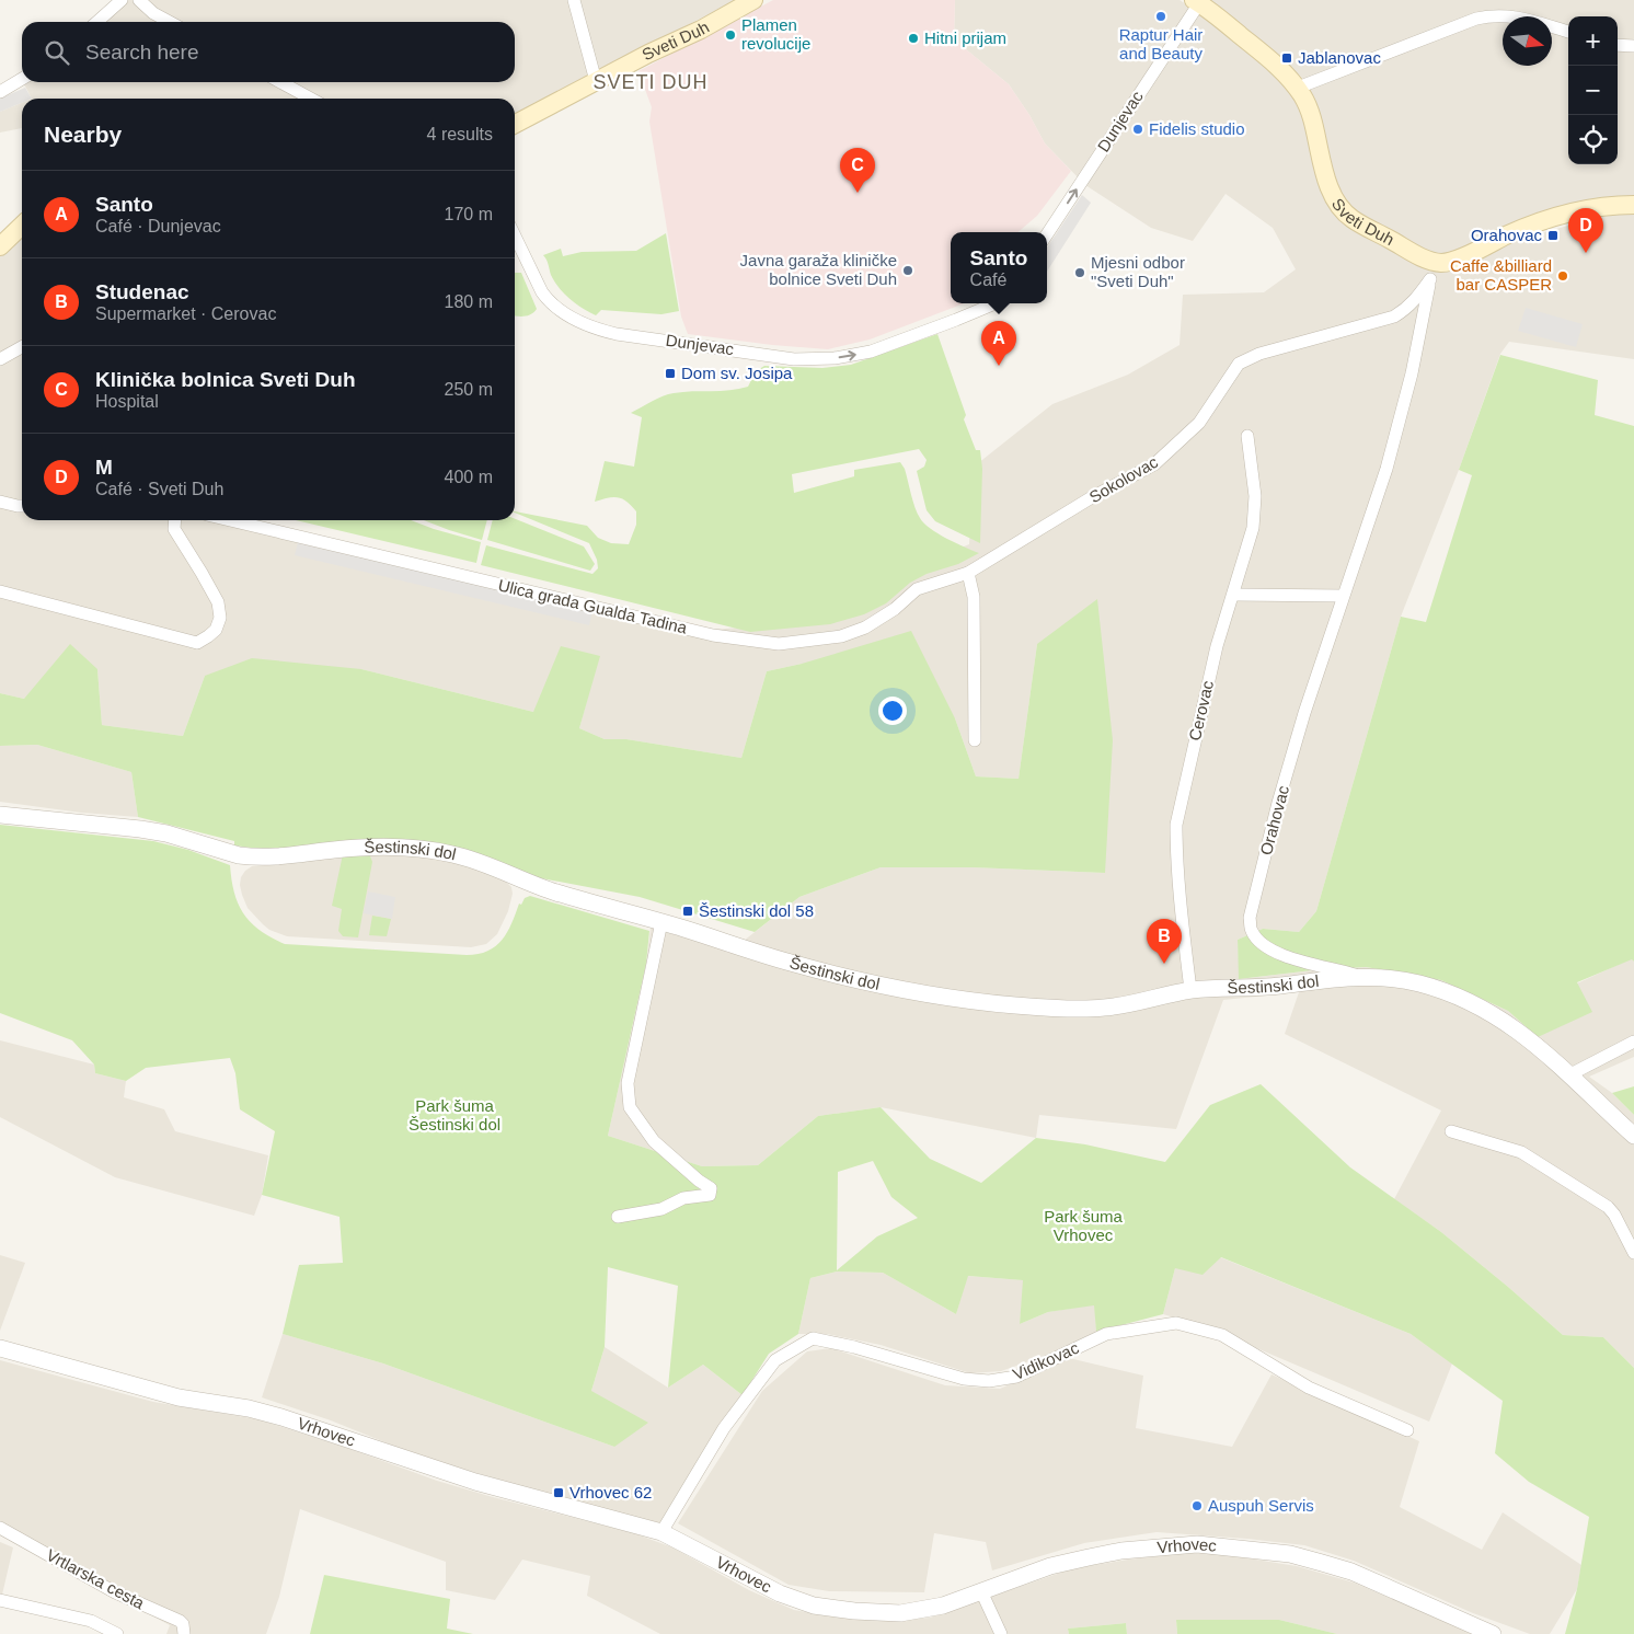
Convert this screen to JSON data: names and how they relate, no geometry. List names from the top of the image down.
{
  "streets": {
    "main road": ["Sveti Duh"],
    "street": [
      "Dunjevac",
      "Sokolovac",
      "Ulica grada Gualda Tadina",
      "Cerovac",
      "Orahovac",
      "Šestinski dol",
      "Vidikovac",
      "Vrhovec",
      "Vrtlarska cesta"
    ]
  },
  "crossings": [
    ["Sveti Duh", "Dunjevac"],
    ["Sveti Duh", "Orahovac"],
    ["Sokolovac", "Ulica grada Gualda Tadina"],
    ["Sokolovac", "Orahovac"],
    ["Cerovac", "Šestinski dol"],
    ["Orahovac", "Šestinski dol"],
    ["Vidikovac", "Vrhovec"]
  ],
  "districts": ["SVETI DUH"],
  "parks": ["Park šuma Šestinski dol", "Park šuma Vrhovec"],
  "places": {
    "other": [
      "Raptur Hair and Beauty",
      "Plamen revolucije",
      "Hitni prijam",
      "Fidelis studio",
      "Javna garaža kliničke bolnice Sveti Duh",
      "Mjesni odbor \"Sveti Duh\"",
      "Caffe &billiard bar CASPER",
      "Auspuh Servis"
    ],
    "transit": [
      "Jablanovac",
      "Orahovac",
      "Dom sv. Josipa",
      "Šestinski dol 58",
      "Vrhovec 62"
    ]
  },
  "north": "right",
  "page": {
    "map_buttons": ["+", "−"],
    "search": "Search here",
    "heading": ["Nearby", "4 results"],
    "pins": [
      "C",
      "D",
      "A",
      "B"
    ],
    "list": [
      {
        "mark": "A",
        "name": "Santo",
        "note": "Café · Dunjevac",
        "value": "170 m"
      },
      {
        "mark": "B",
        "name": "Studenac",
        "note": "Supermarket · Cerovac",
        "value": "180 m"
      },
      {
        "mark": "C",
        "name": "Klinička bolnica Sveti Duh",
        "note": "Hospital",
        "value": "250 m"
      },
      {
        "mark": "D",
        "name": "M",
        "note": "Café · Sveti Duh",
        "value": "400 m"
      }
    ],
    "popup": ["Santo", "Café"]
  }
}
